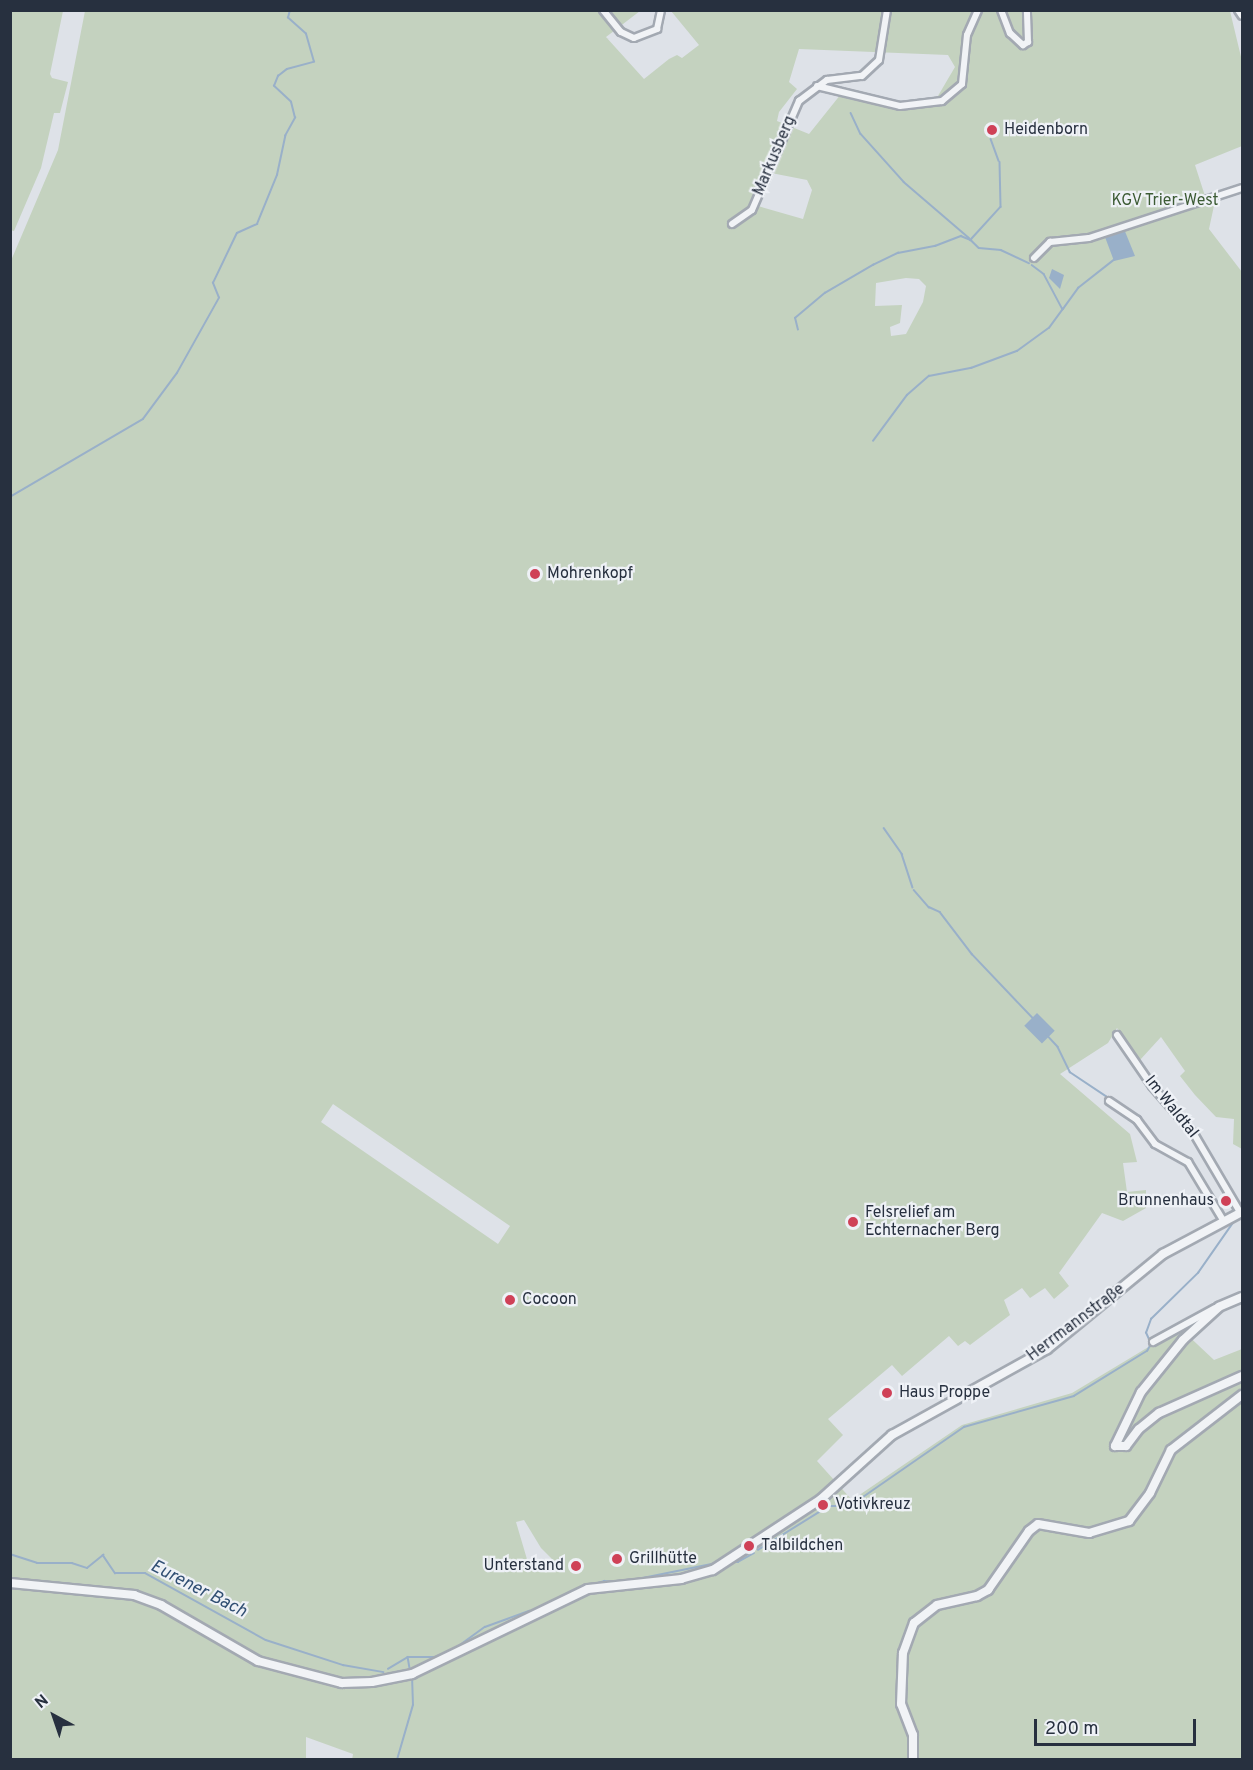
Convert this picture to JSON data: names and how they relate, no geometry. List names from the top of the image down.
{
  "streets": {
    "street": ["Markusberg", "Im Waldtal", "Herrmannstraße"]
  },
  "crossings": [
    ["Im Waldtal", "Herrmannstraße"]
  ],
  "water": ["Eurener Bach"],
  "parks": ["KGV Trier-West"],
  "places": [
    "Heidenborn",
    "Mohrenkopf",
    "Brunnenhaus",
    "Felsrelief am Echternacher Berg",
    "Cocoon",
    "Haus Proppe",
    "Votivkreuz",
    "Talbildchen",
    "Grillhütte",
    "Unterstand"
  ],
  "scale_bar": "200 m",
  "north": "top left"
}
